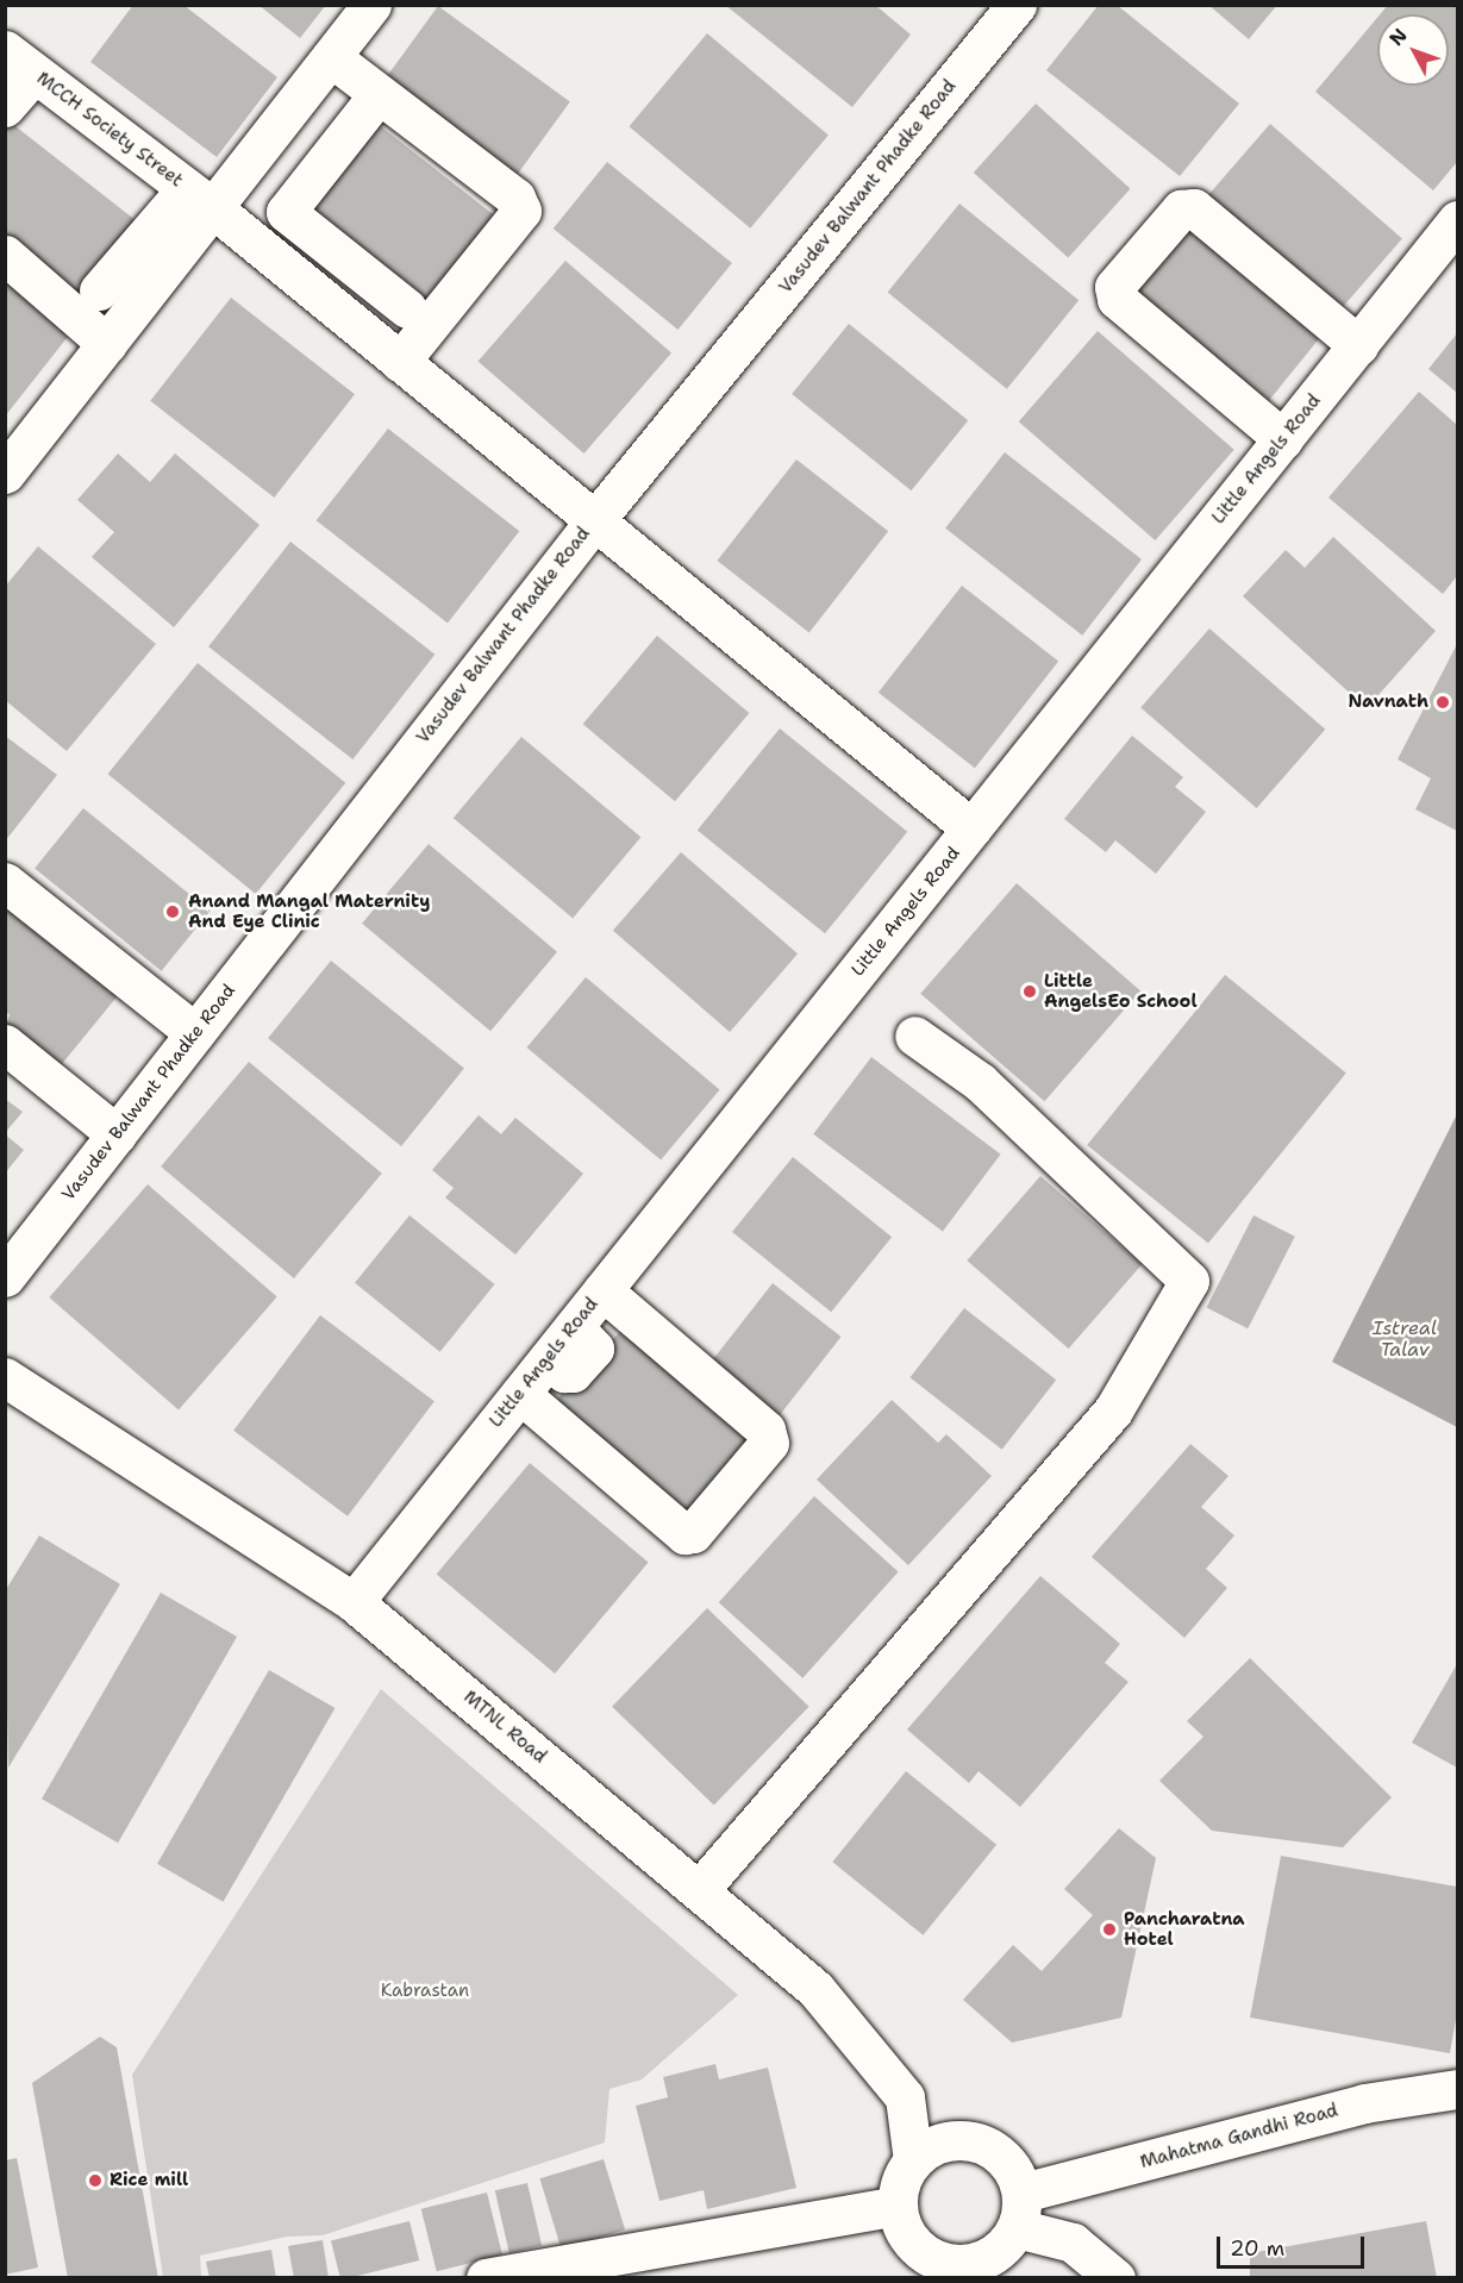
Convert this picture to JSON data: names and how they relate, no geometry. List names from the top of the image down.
{
  "streets": {
    "street": [
      "MCCH Society Street",
      "Vasudev Balwant Phadke Road",
      "Little Angels Road",
      "MTNL Road",
      "Mahatma Gandhi Road"
    ]
  },
  "crossings": [
    ["MCCH Society Street", "Vasudev Balwant Phadke Road"],
    ["MCCH Society Street", "Little Angels Road"],
    ["Little Angels Road", "MTNL Road"],
    ["MTNL Road", "Mahatma Gandhi Road"]
  ],
  "water": ["Istreal Talav"],
  "parks": ["Kabrastan"],
  "places": [
    "Navnath",
    "Anand Mangal Maternity And Eye Clinic",
    "Little AngelsEo School",
    "Pancharatna Hotel",
    "Rice mill"
  ],
  "scale_bar": "20 m",
  "north": "top left"
}
